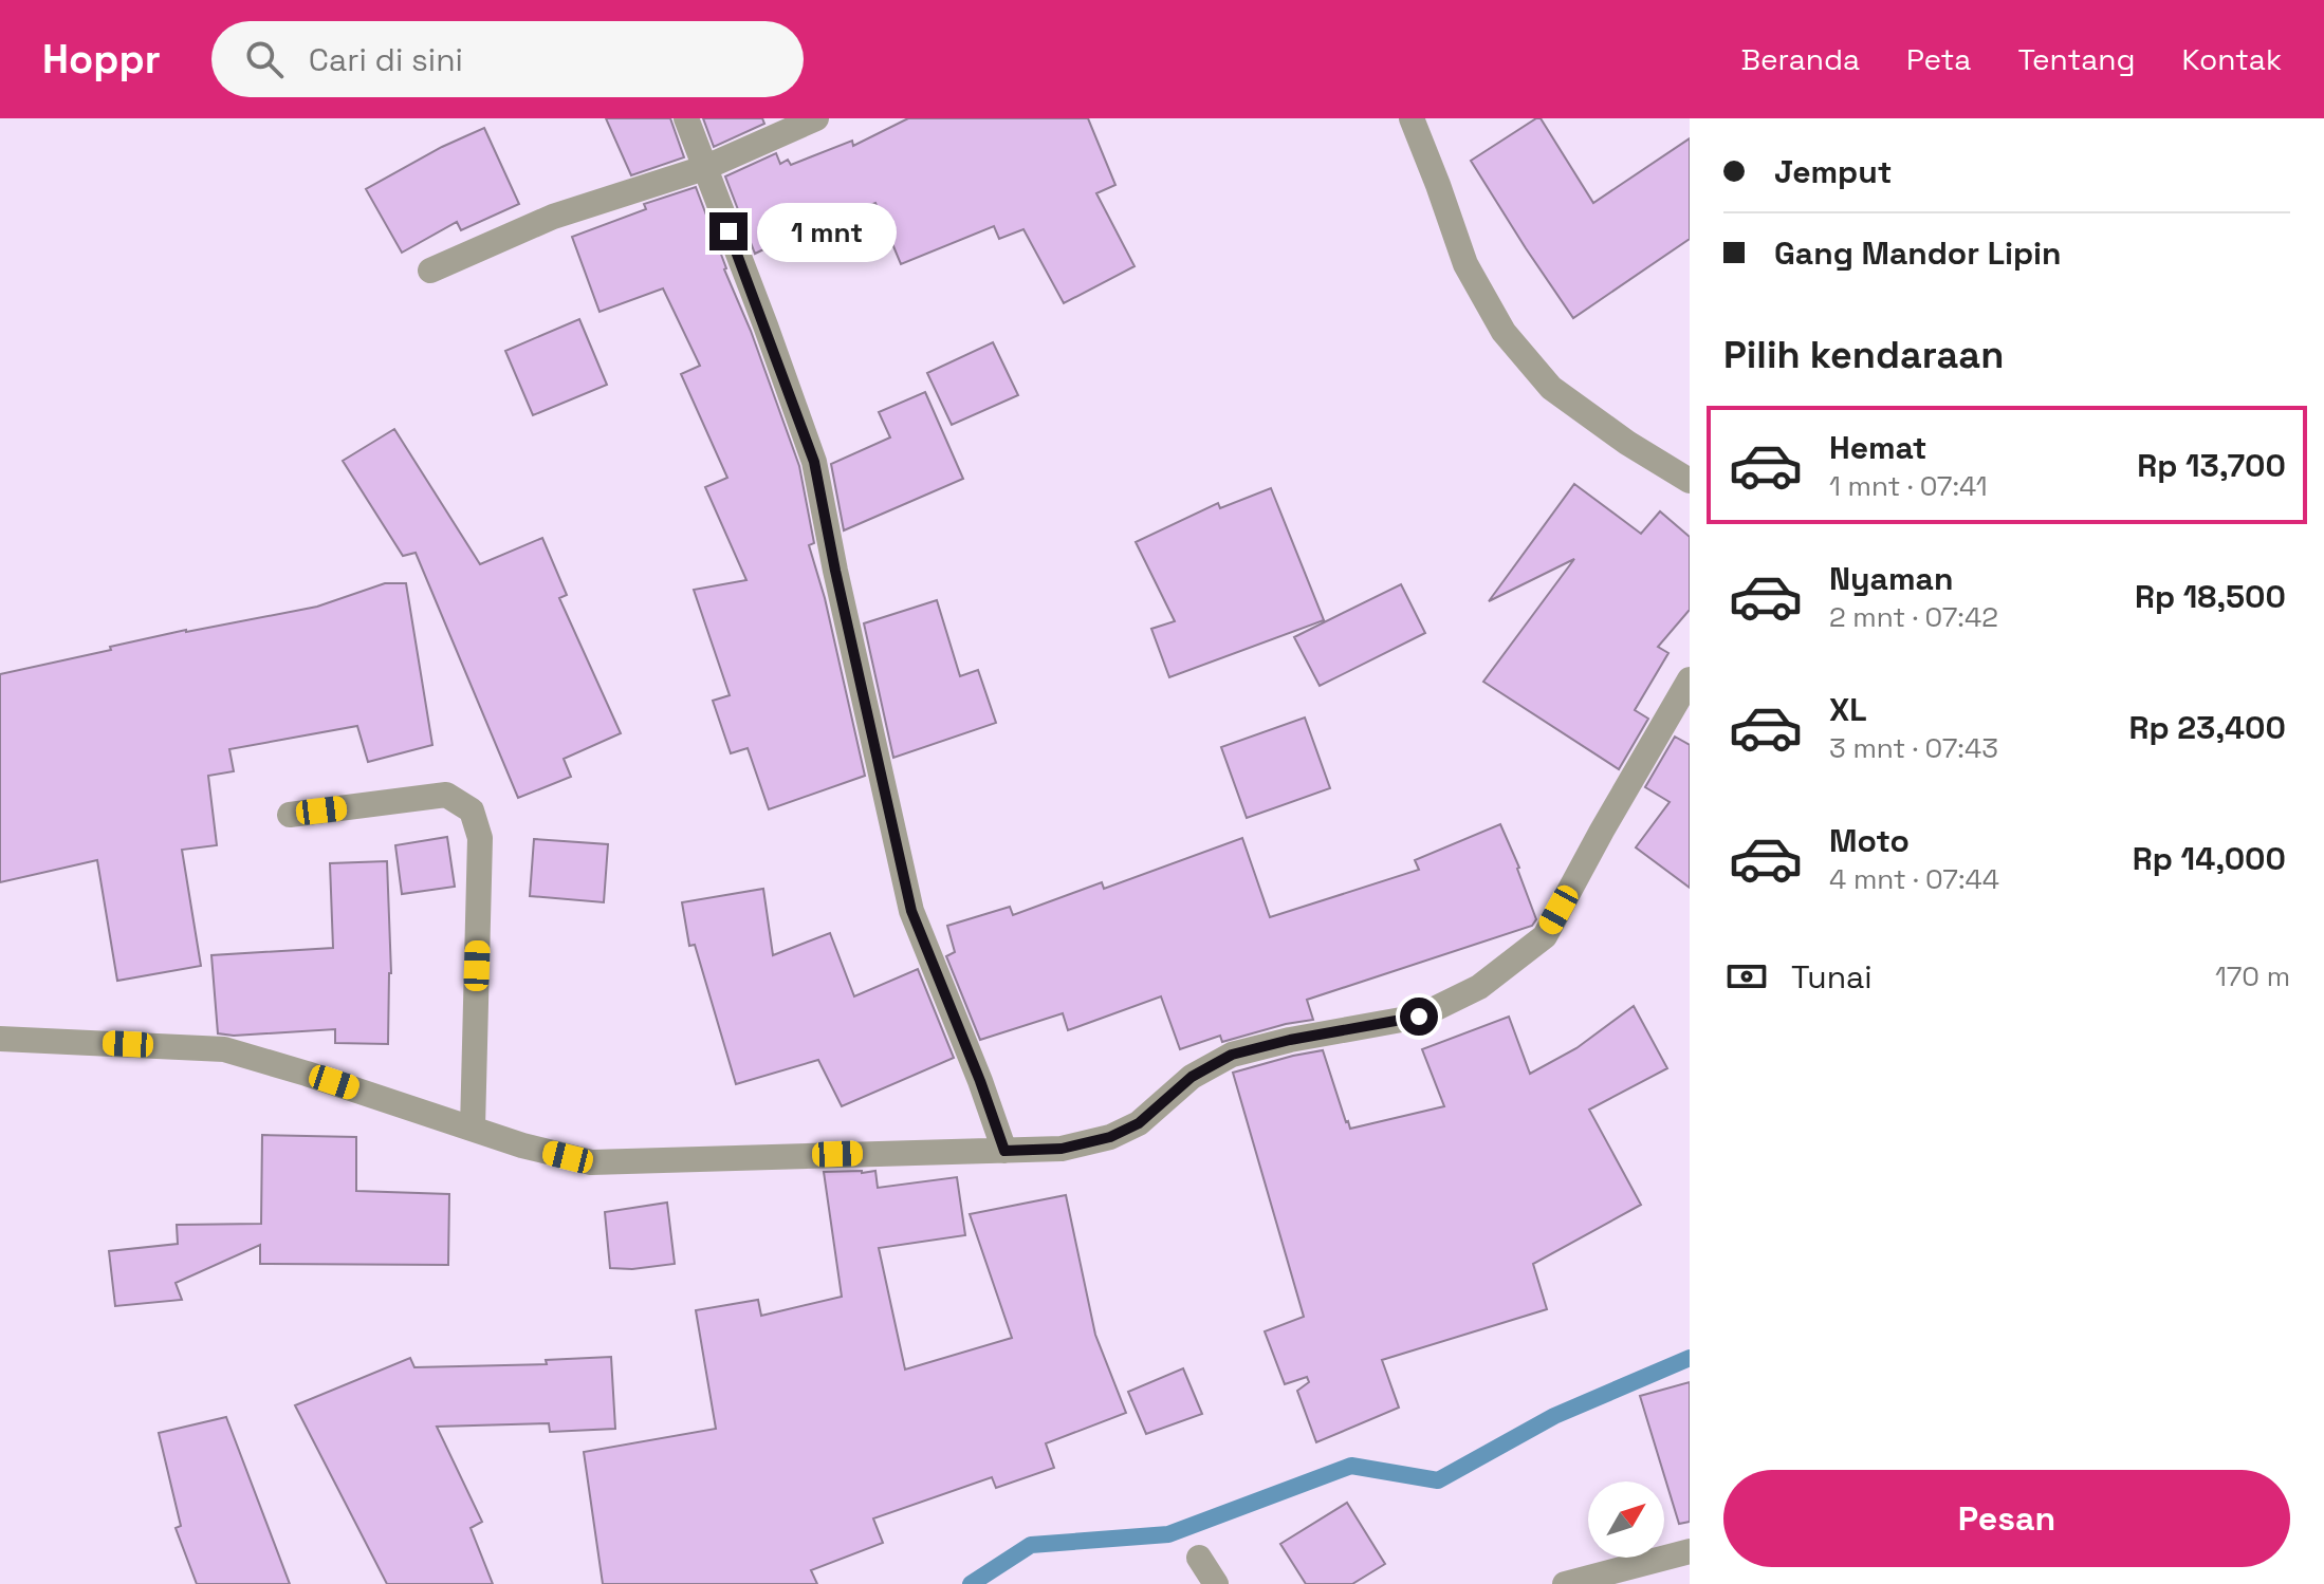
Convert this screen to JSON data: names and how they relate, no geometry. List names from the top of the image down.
{
  "north": "top right",
  "page": {
    "header": "Hoppr",
    "search": "Cari di sini",
    "nav": [
      "Beranda",
      "Peta",
      "Tentang",
      "Kontak"
    ],
    "banner": ["Jemput", "Gang Mandor Lipin"],
    "bubble": "1 mnt",
    "heading": "Pilih kendaraan",
    "list": [
      {
        "name": "Hemat",
        "note": "1 mnt · 07:41",
        "value": "Rp 13,700"
      },
      {
        "name": "Nyaman",
        "note": "2 mnt · 07:42",
        "value": "Rp 18,500"
      },
      {
        "name": "XL",
        "note": "3 mnt · 07:43",
        "value": "Rp 23,400"
      },
      {
        "name": "Moto",
        "note": "4 mnt · 07:44",
        "value": "Rp 14,000"
      }
    ],
    "pay": ["Tunai", "170 m"],
    "buttons": "Pesan"
  }
}
